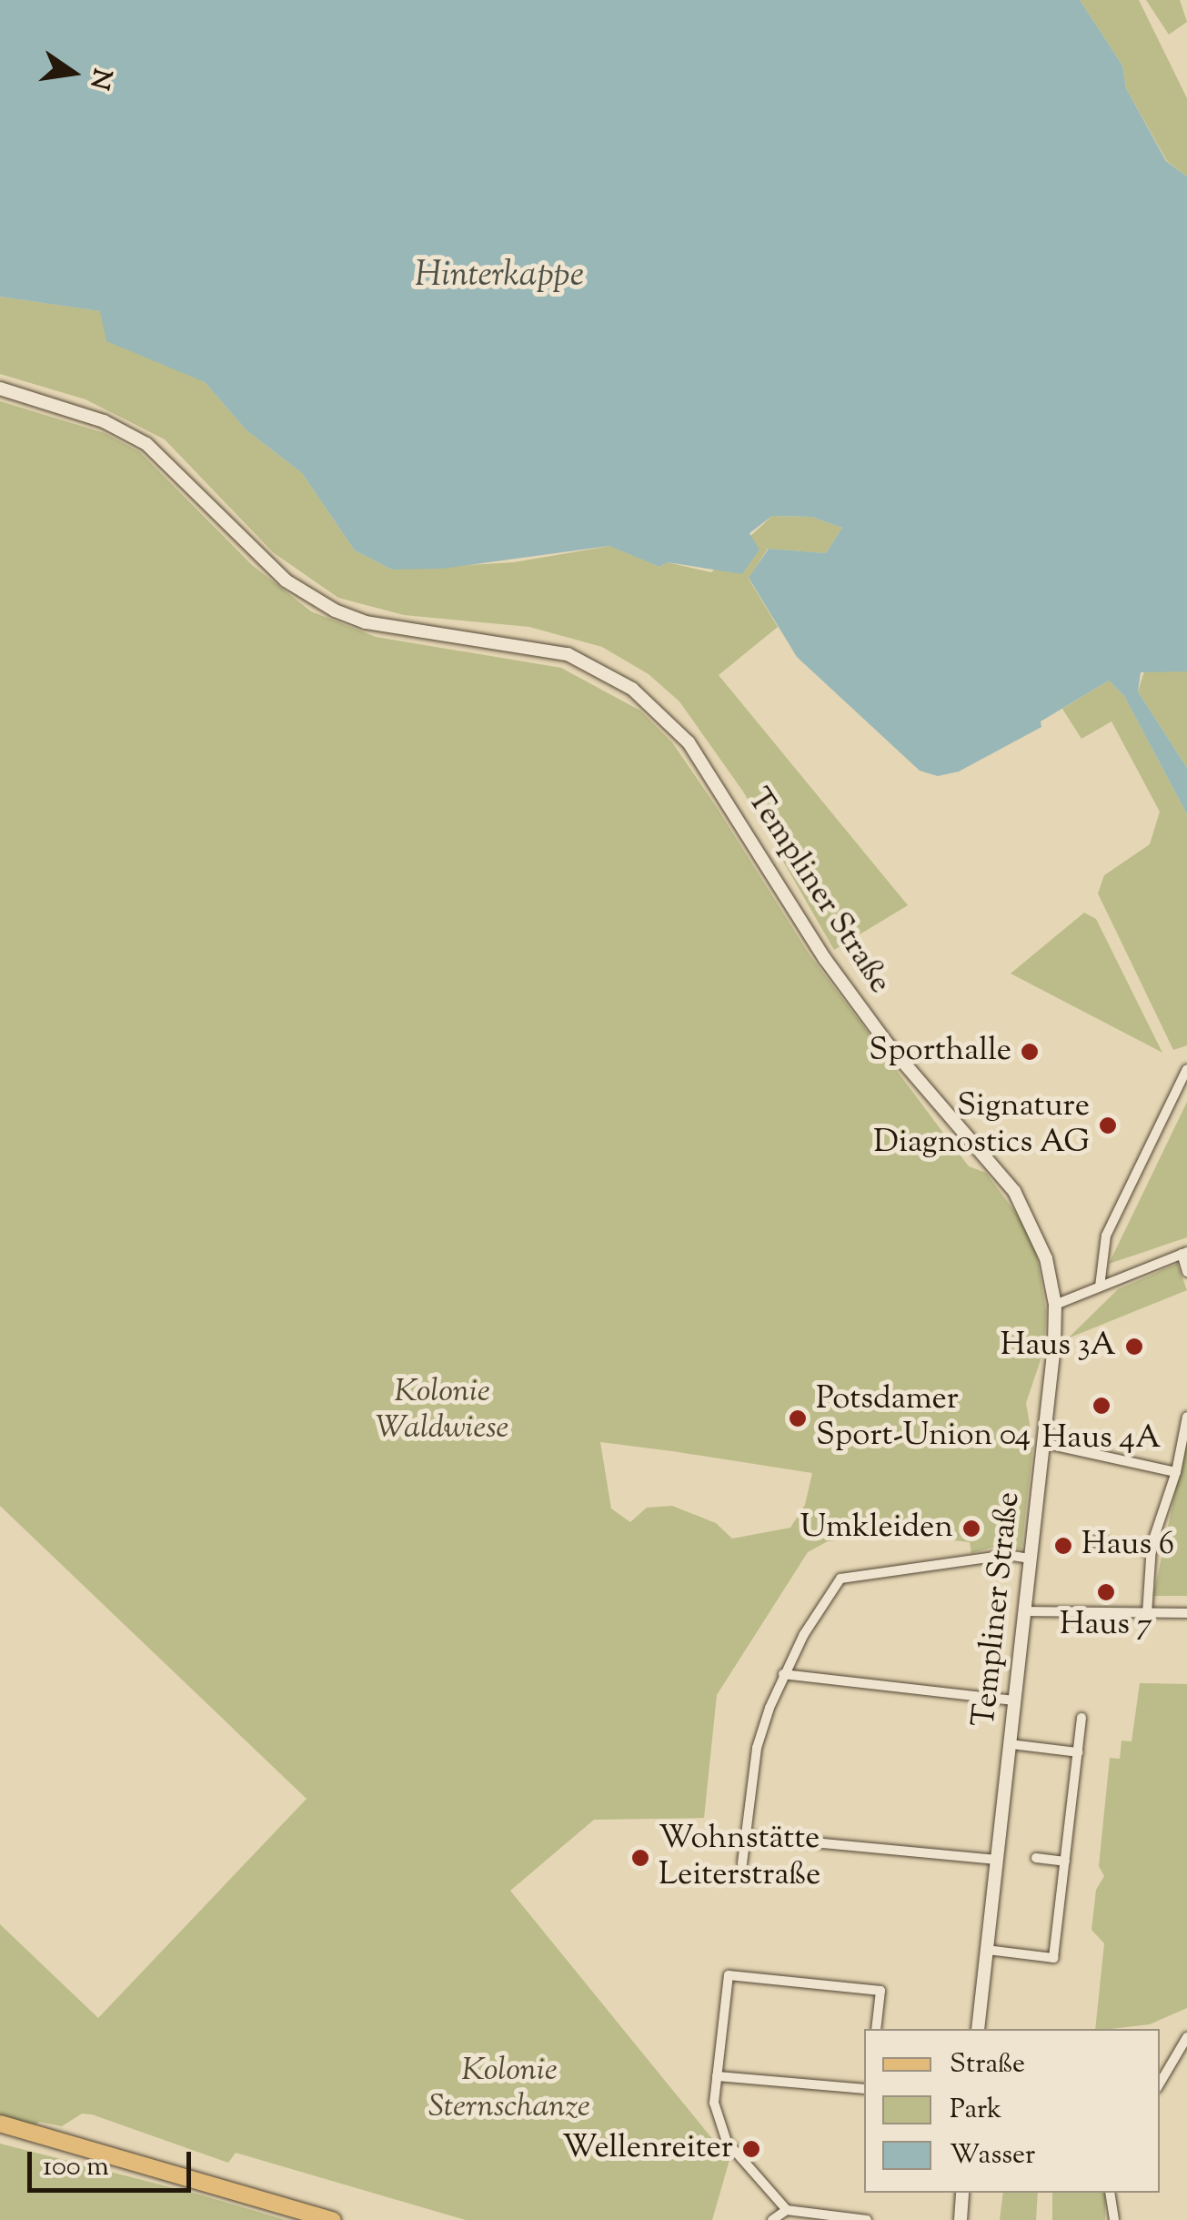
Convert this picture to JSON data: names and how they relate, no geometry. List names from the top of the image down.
{
  "streets": {
    "street": ["Templiner Straße"]
  },
  "water": ["Hinterkappe"],
  "parks": ["Kolonie Waldwiese", "Kolonie Sternschanze"],
  "places": [
    "Sporthalle",
    "Signature Diagnostics AG",
    "Haus 3A",
    "Haus 4A",
    "Potsdamer Sport-Union 04",
    "Umkleiden",
    "Haus 6",
    "Haus 7",
    "Wohnstätte Leiterstraße",
    "Wellenreiter"
  ],
  "legend": ["Straße", "Park", "Wasser"],
  "scale_bar": "100 m",
  "north": "right"
}
